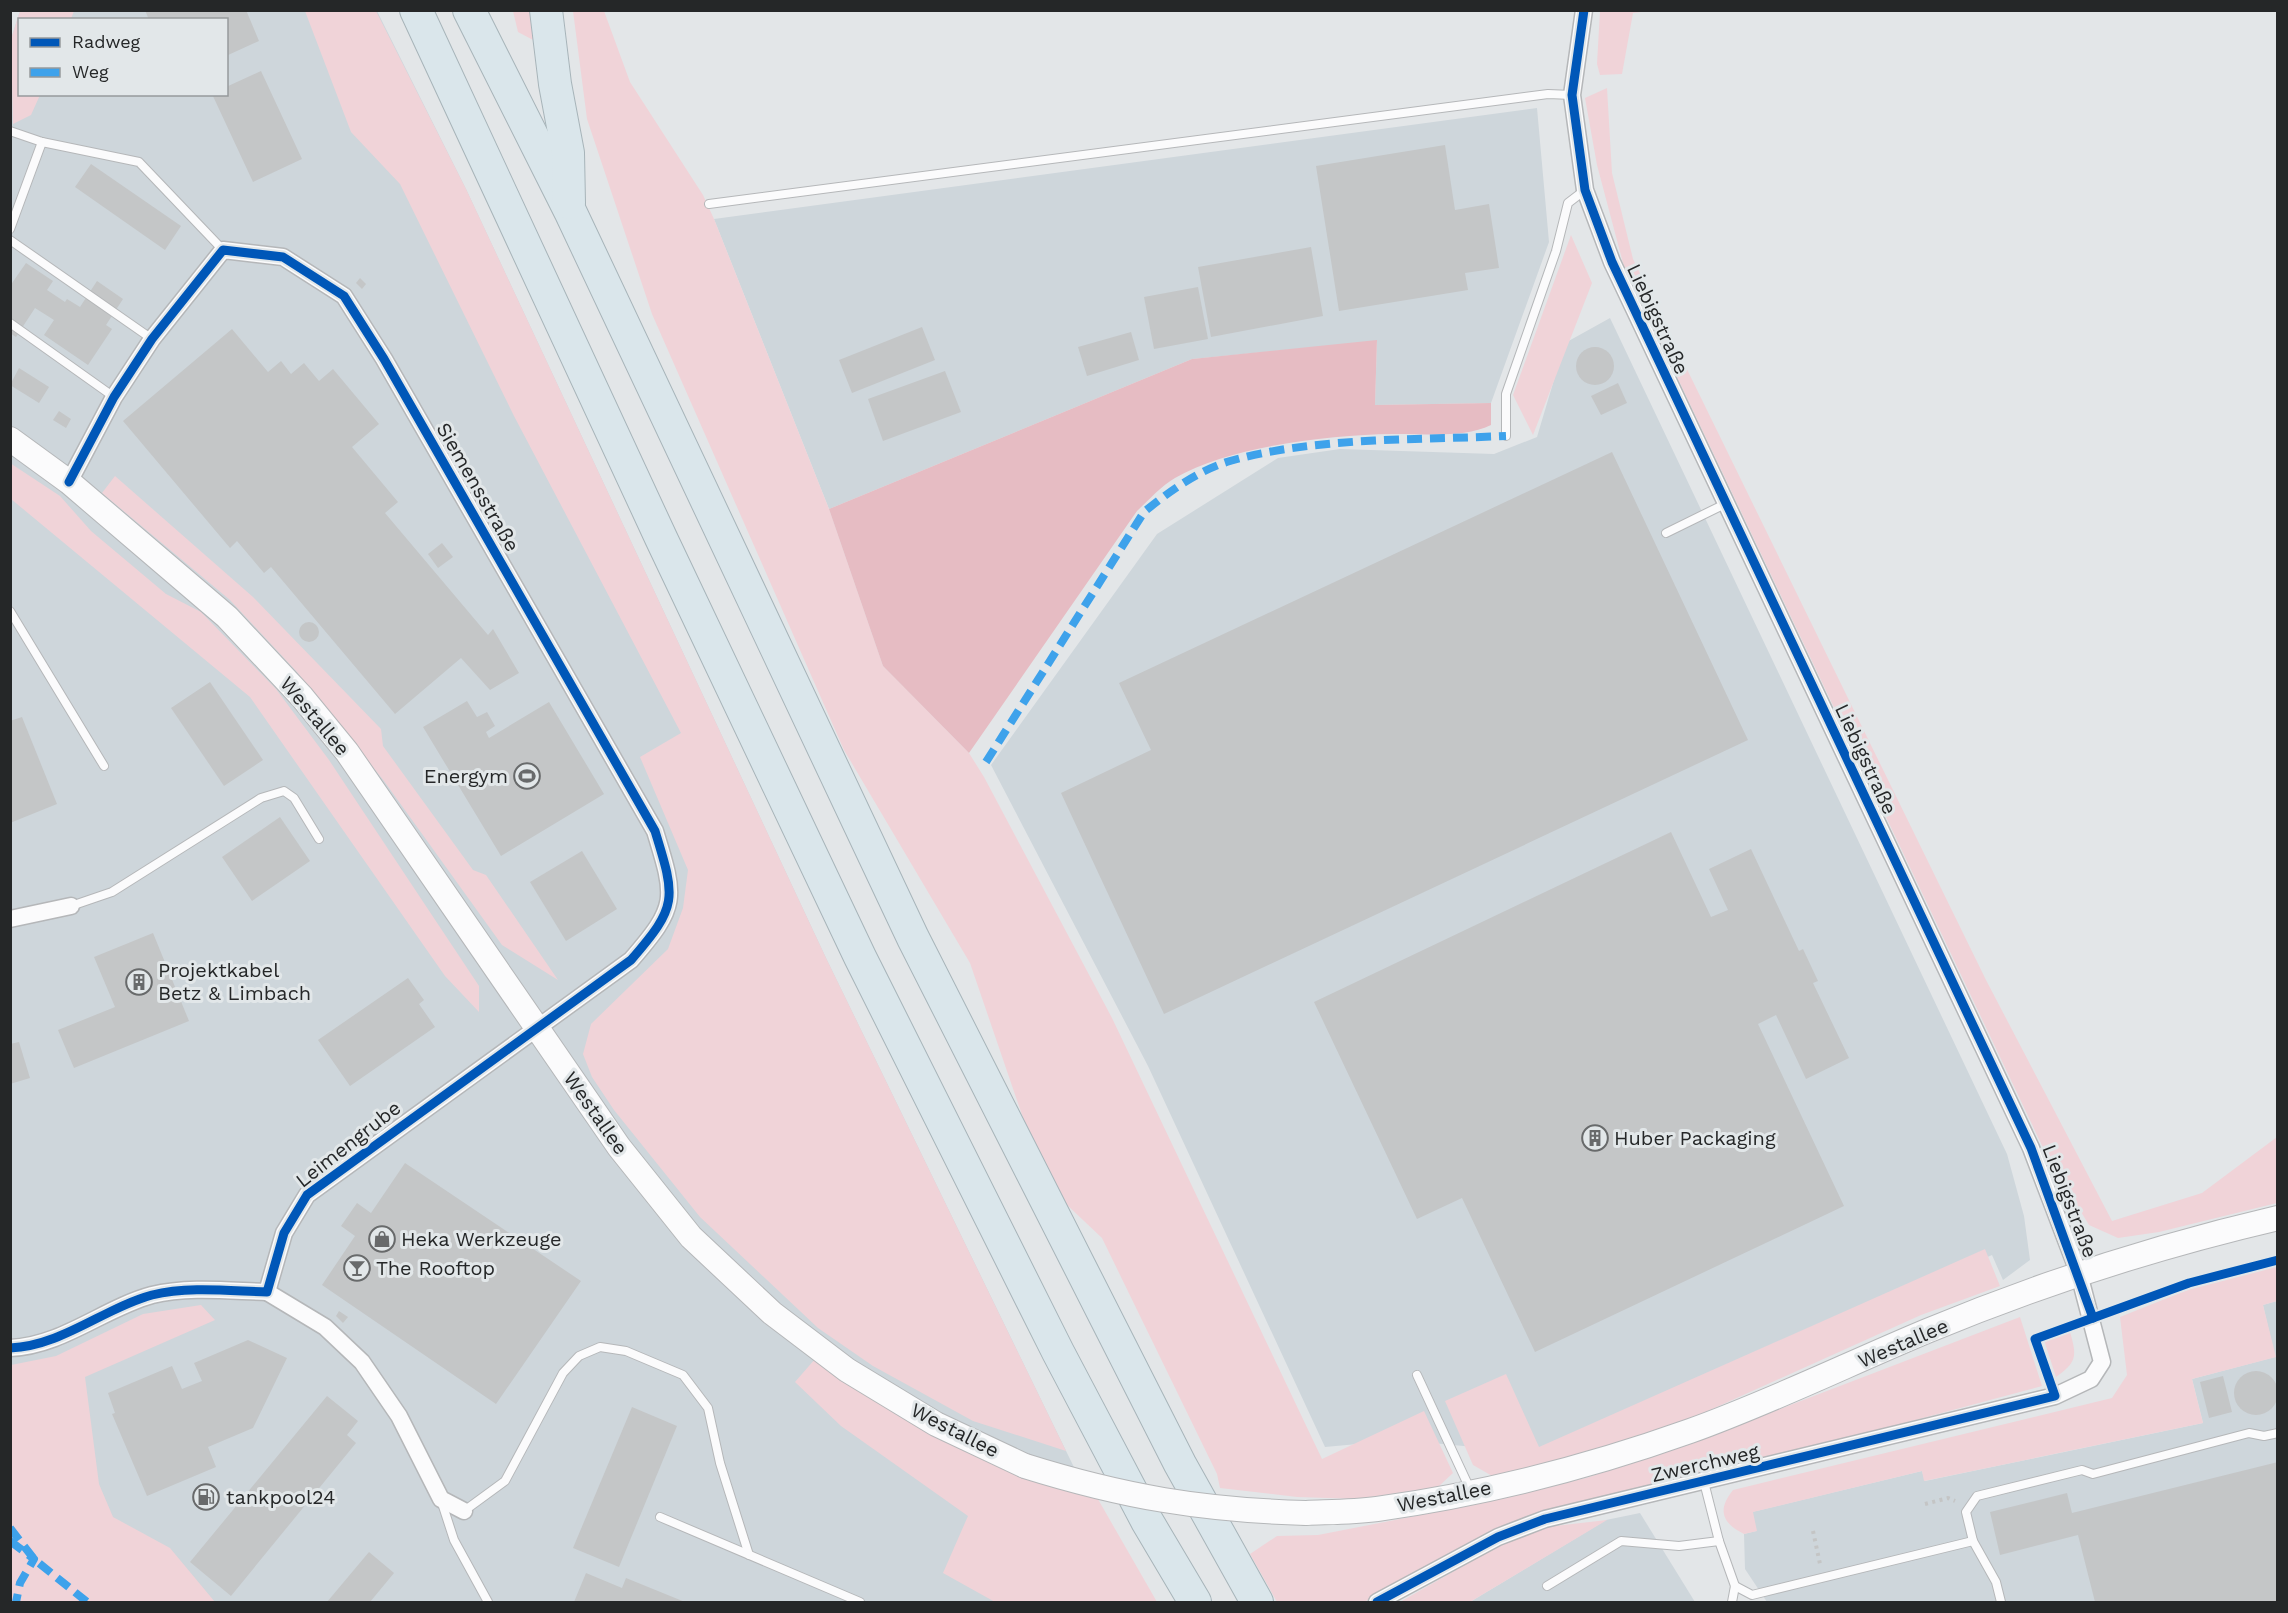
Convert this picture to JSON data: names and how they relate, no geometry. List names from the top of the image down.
{
  "streets": {
    "main road": ["Westallee"],
    "street": [
      "Liebigstraße",
      "Siemensstraße",
      "Leimengrube",
      "Zwerchweg"
    ]
  },
  "crossings": [
    ["Liebigstraße", "Westallee"],
    ["Liebigstraße", "Zwerchweg"],
    ["Siemensstraße", "Westallee"],
    ["Siemensstraße", "Leimengrube"],
    ["Westallee", "Leimengrube"],
    ["Westallee", "Zwerchweg"]
  ],
  "places": {
    "sports": ["Energym"],
    "building": ["Projektkabel Betz & Limbach", "Huber Packaging"],
    "shop": ["Heka Werkzeuge"],
    "bar": ["The Rooftop"],
    "fuel station": ["tankpool24"]
  },
  "legend": ["Radweg", "Weg"]
}
